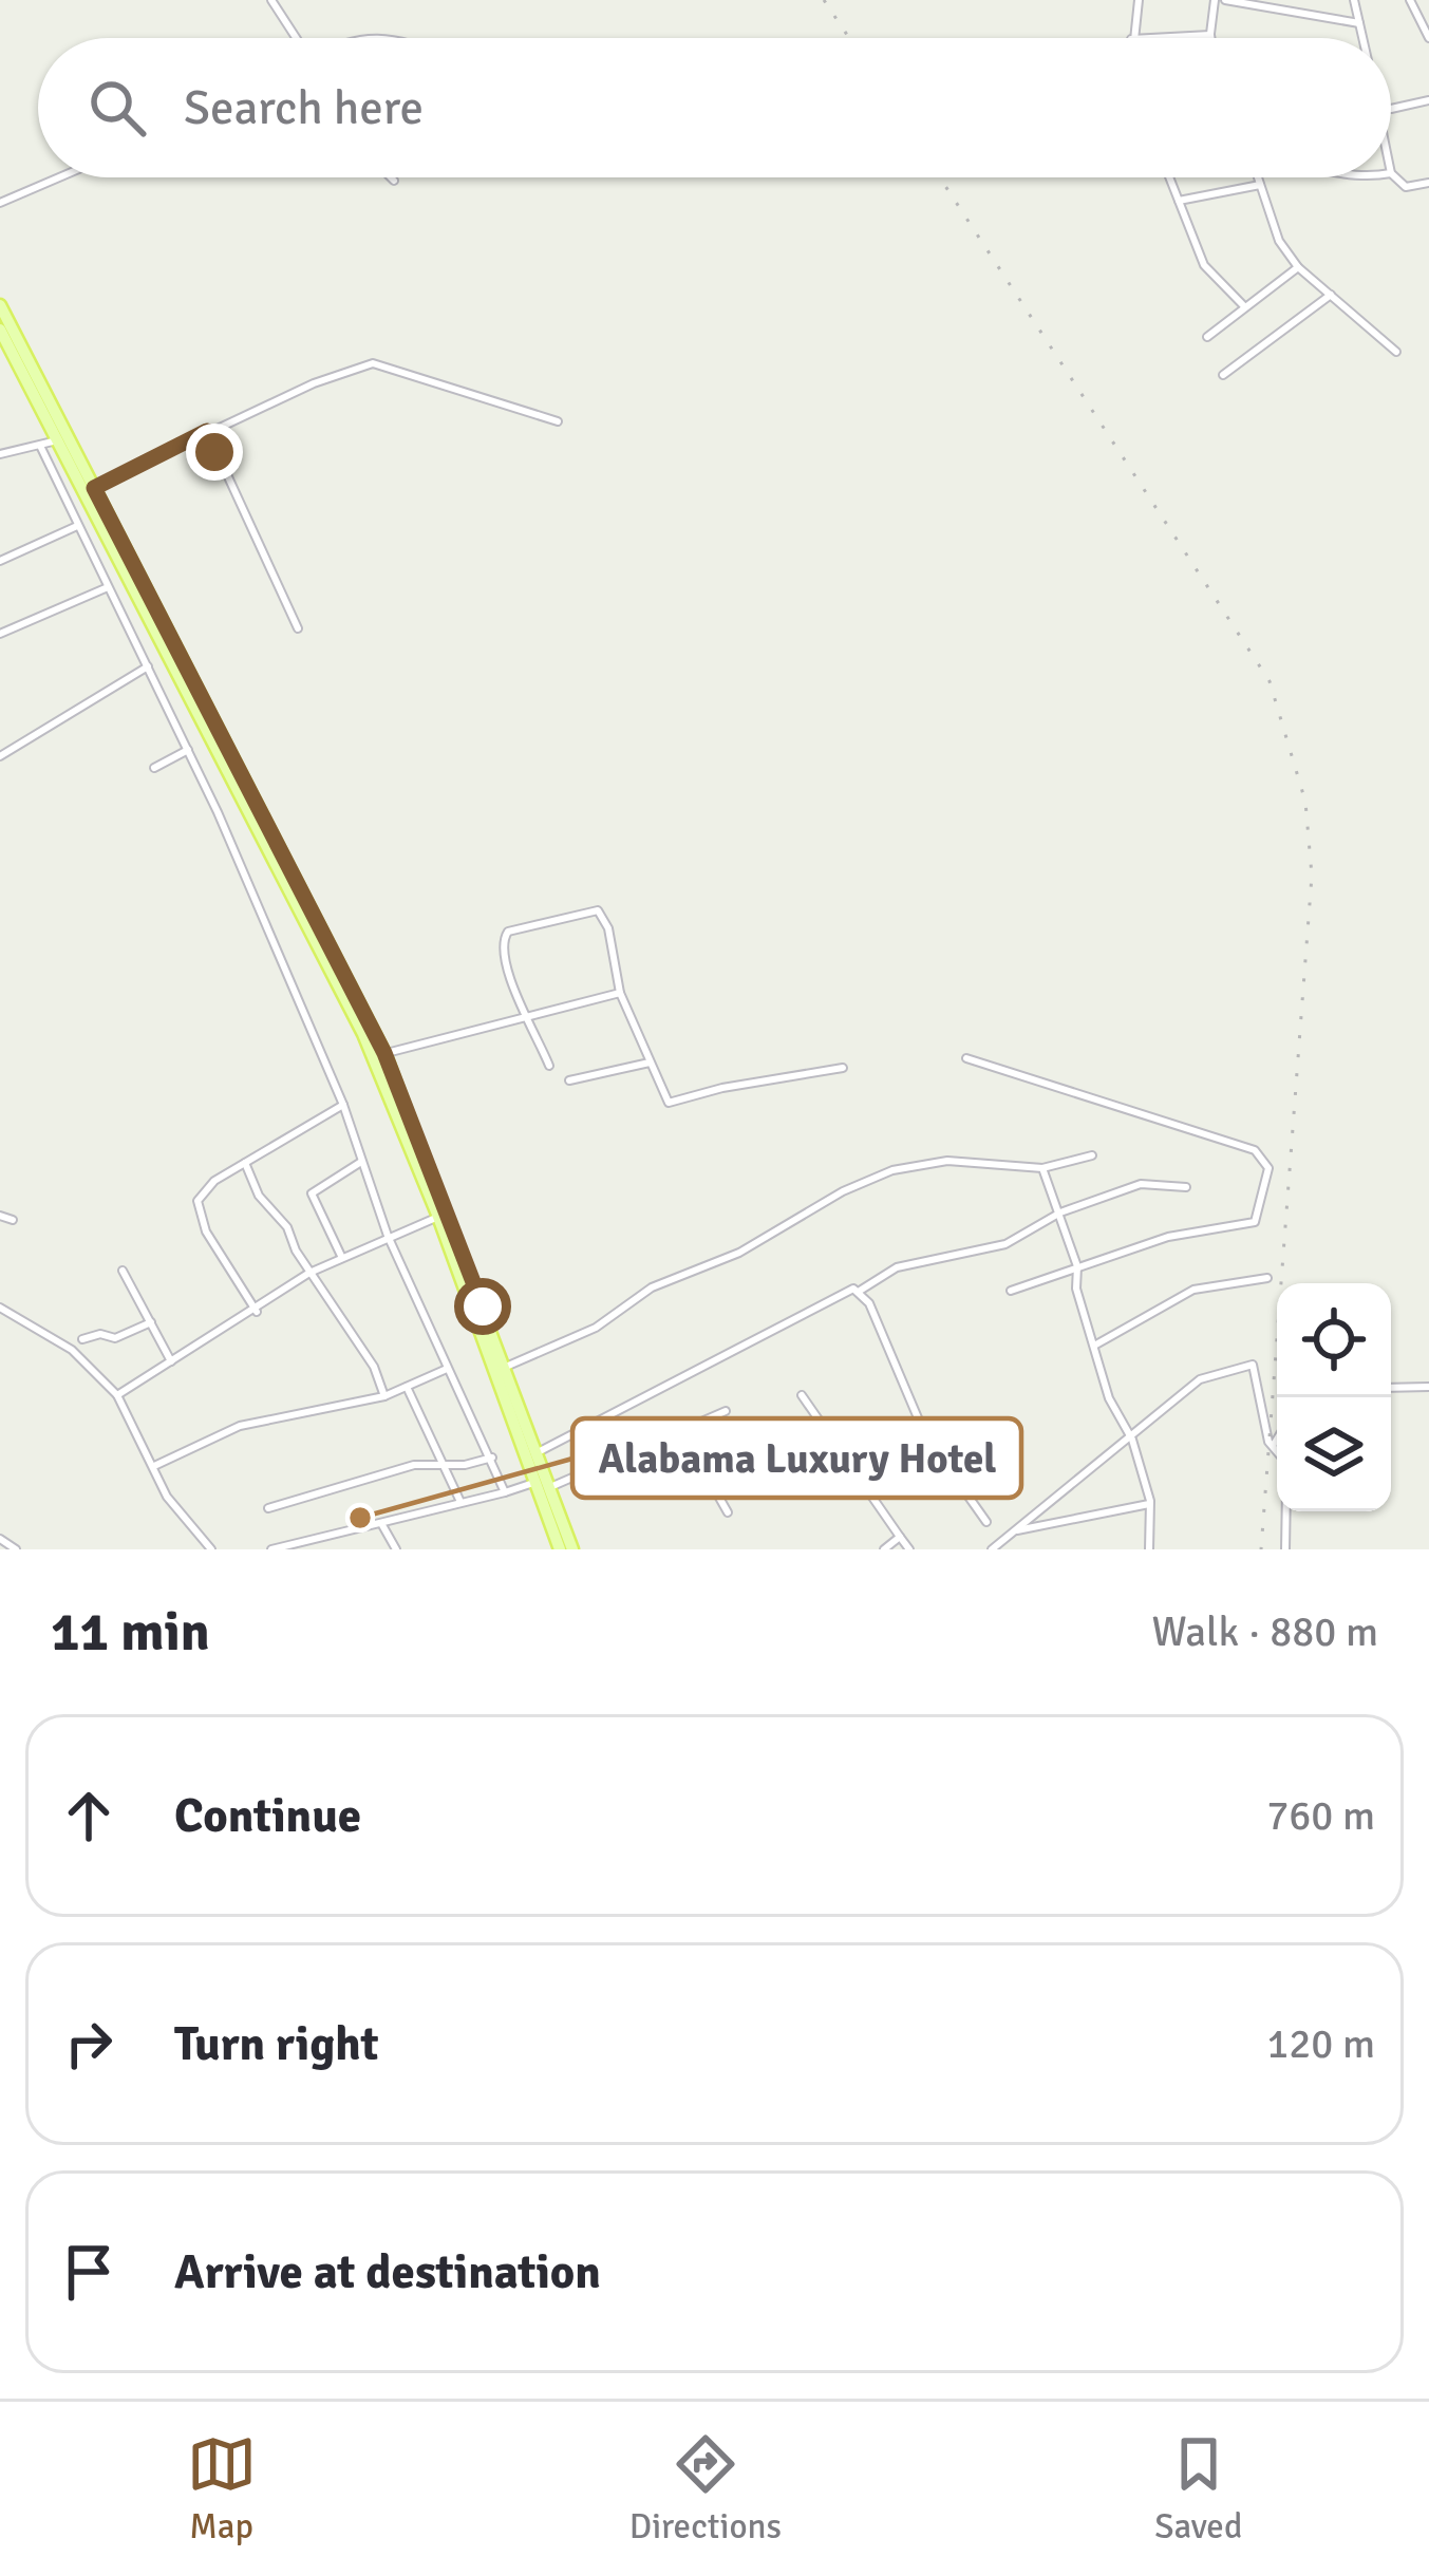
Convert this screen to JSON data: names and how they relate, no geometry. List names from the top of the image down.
{
  "places": ["Alabama Luxury Hotel"],
  "page": {
    "search": "Search here",
    "heading": ["11 min", "Walk · 880 m"],
    "list": [
      ["Continue", "760 m"],
      ["Turn right", "120 m"],
      "Arrive at destination"
    ],
    "nav": ["Map", "Directions", "Saved"]
  }
}
